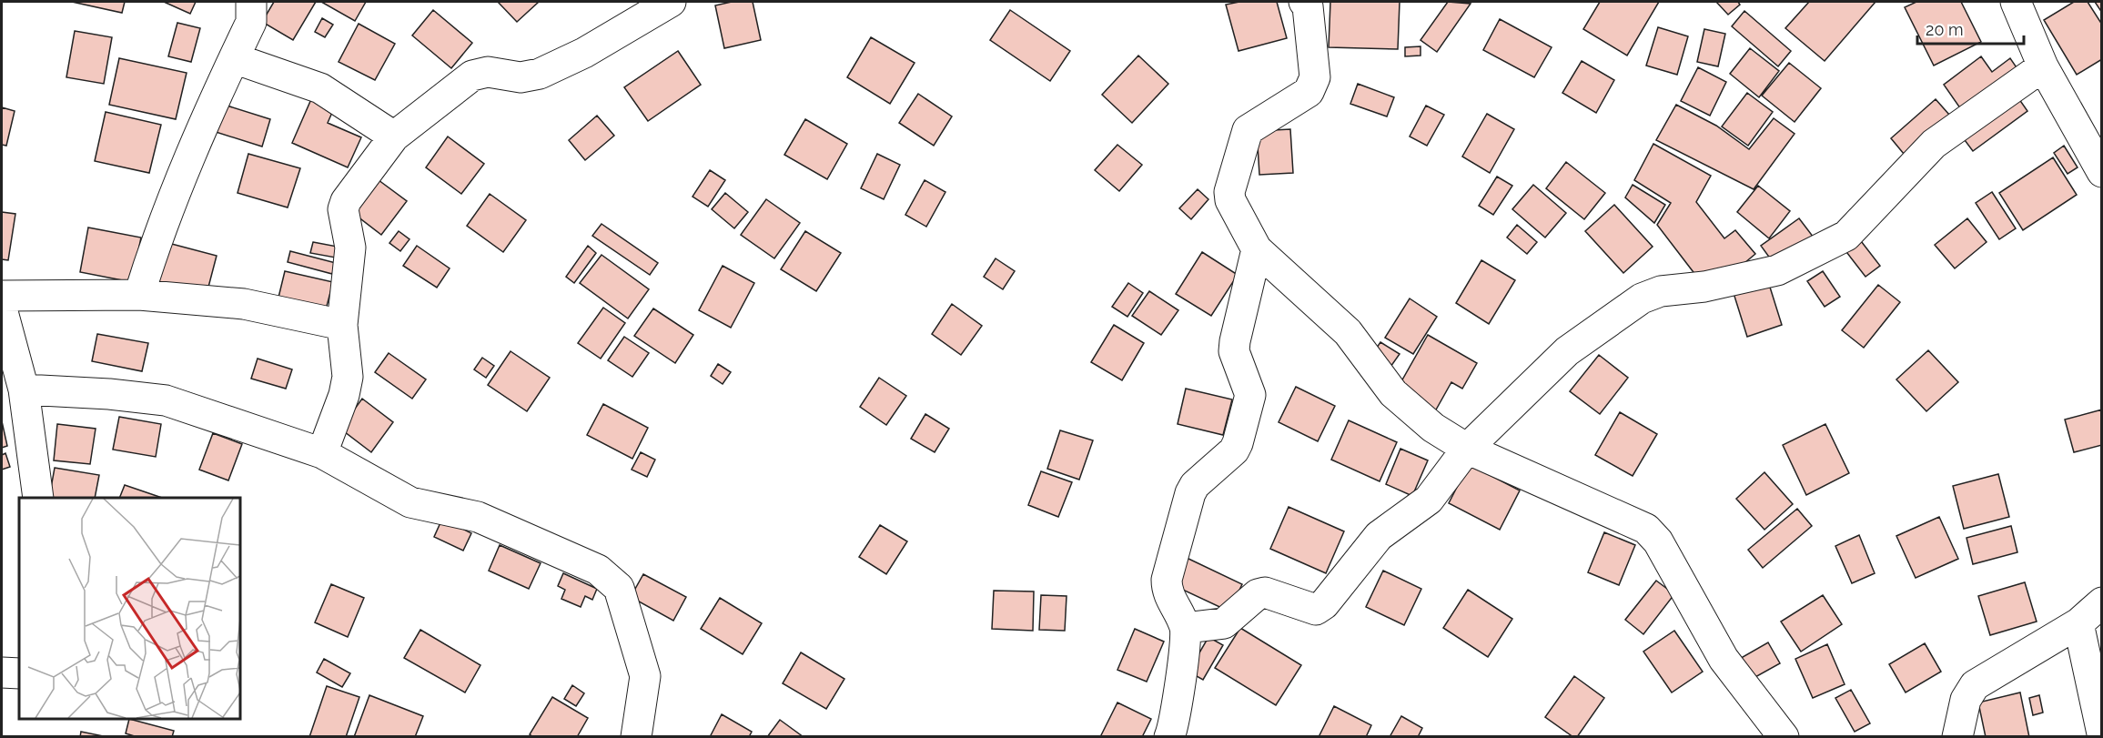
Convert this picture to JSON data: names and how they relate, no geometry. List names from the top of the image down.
{
  "scale_bar": "20 m"
}
